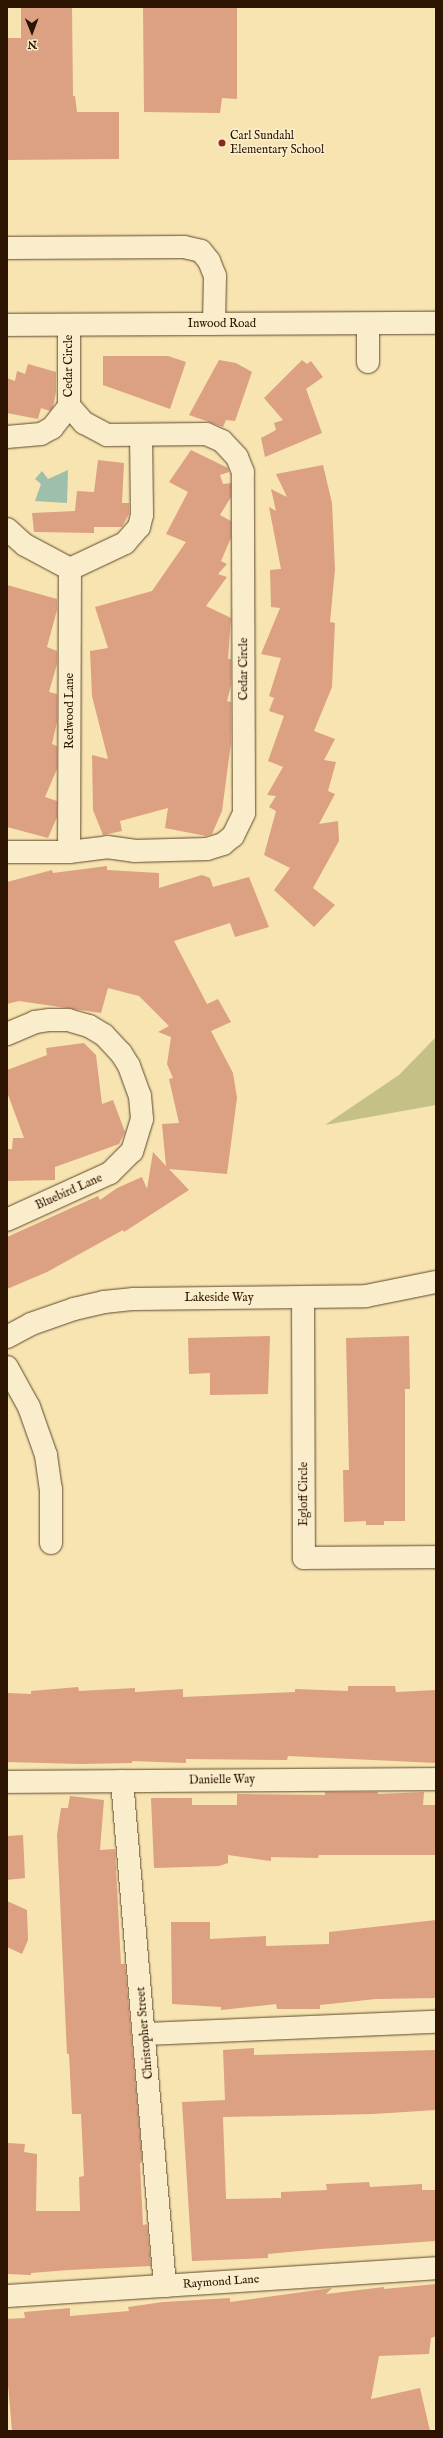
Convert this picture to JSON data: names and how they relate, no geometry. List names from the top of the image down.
{
  "streets": {
    "street": [
      "Inwood Road",
      "Cedar Circle",
      "Redwood Lane",
      "Bluebird Lane",
      "Lakeside Way",
      "Egloff Circle",
      "Danielle Way",
      "Christopher Street",
      "Raymond Lane"
    ]
  },
  "crossings": [
    ["Inwood Road", "Cedar Circle"],
    ["Cedar Circle", "Redwood Lane"],
    ["Lakeside Way", "Egloff Circle"],
    ["Danielle Way", "Christopher Street"],
    ["Christopher Street", "Raymond Lane"]
  ],
  "places": ["Carl Sundahl Elementary School"],
  "north": "bottom"
}
